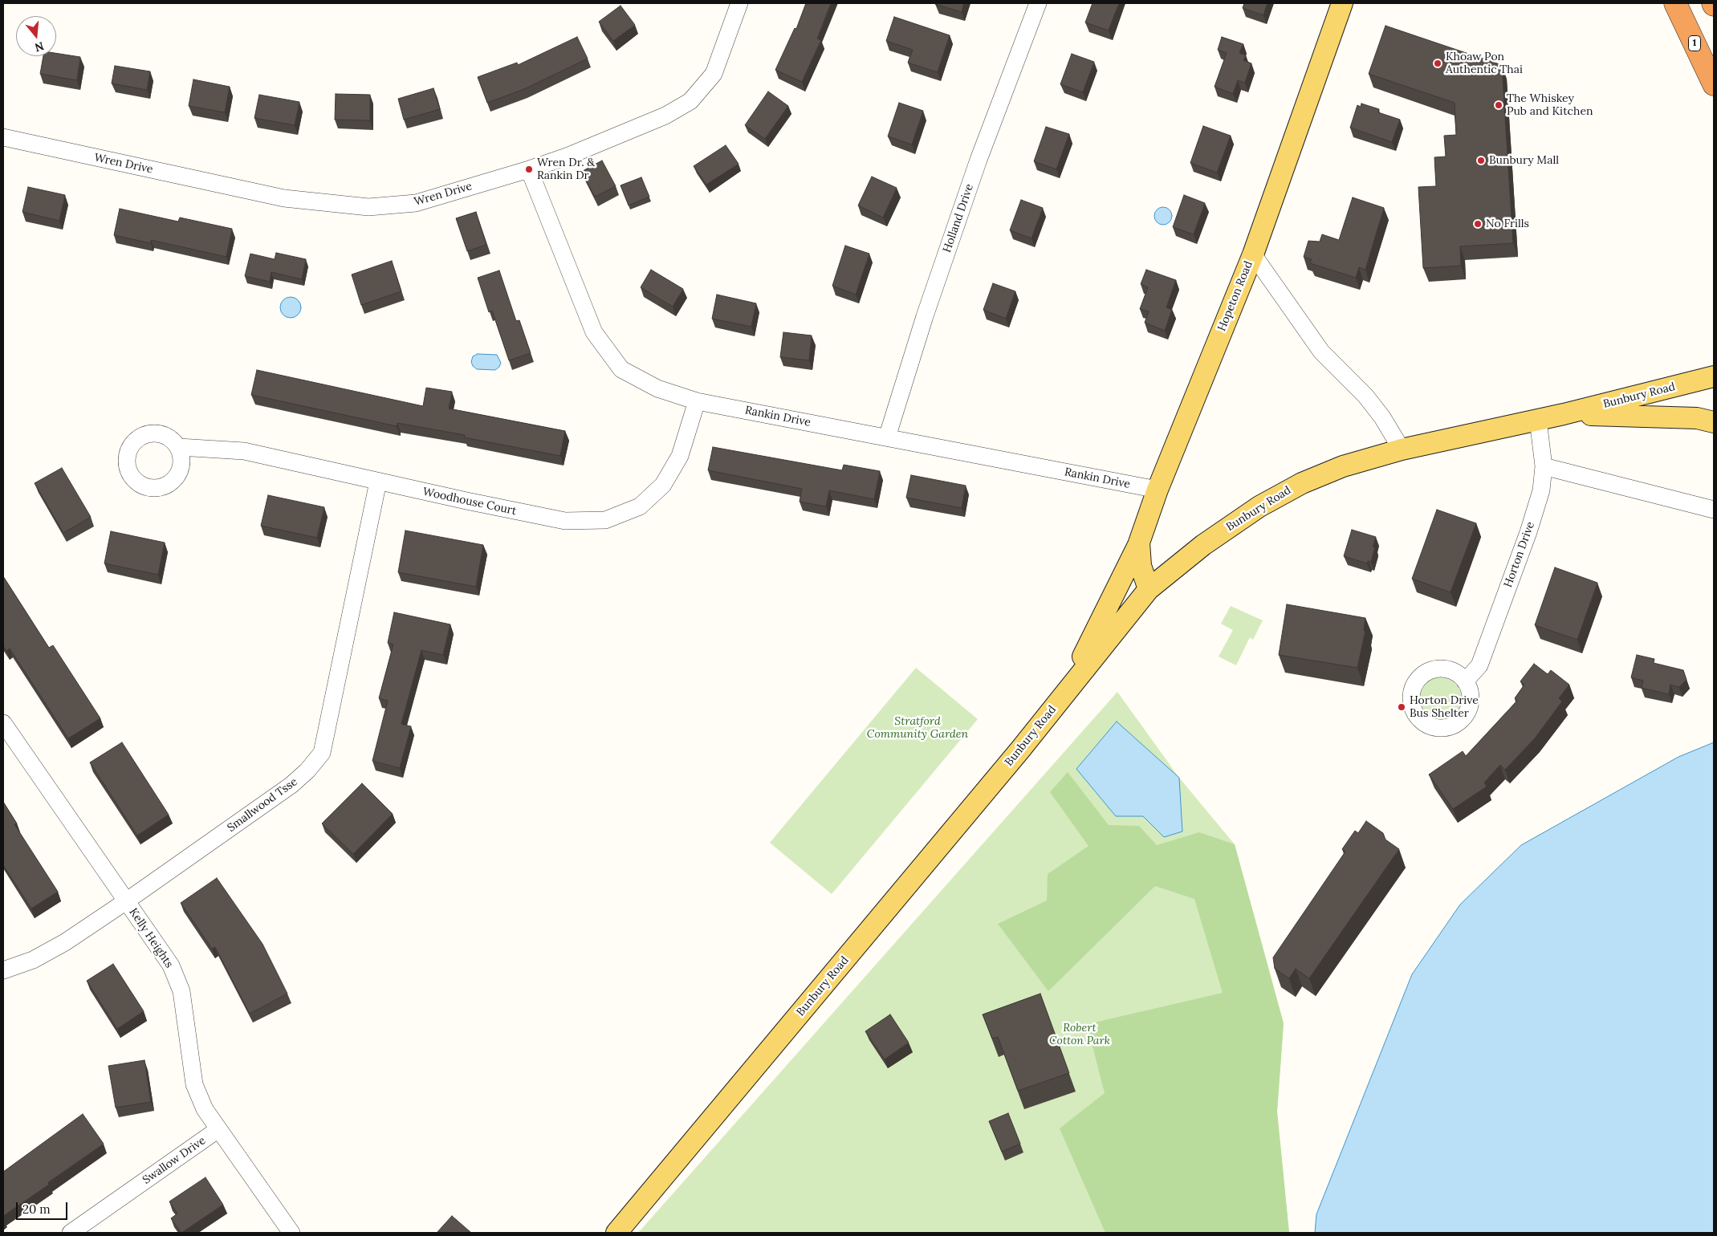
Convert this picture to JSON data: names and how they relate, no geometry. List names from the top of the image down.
{
  "streets": {
    "highway": ["1"],
    "main road": ["Hopeton Road", "Bunbury Road"],
    "street": [
      "Wren Drive",
      "Holland Drive",
      "Rankin Drive",
      "Woodhouse Court",
      "Horton Drive",
      "Smallwood Tsse",
      "Kelly Heights",
      "Swallow Drive"
    ]
  },
  "crossings": [
    ["Wren Drive", "Rankin Drive"],
    ["Holland Drive", "Rankin Drive"],
    ["Hopeton Road", "Bunbury Road"],
    ["Hopeton Road", "Rankin Drive"],
    ["Bunbury Road", "Horton Drive"],
    ["Rankin Drive", "Woodhouse Court"],
    ["Woodhouse Court", "Smallwood Tsse"],
    ["Smallwood Tsse", "Kelly Heights"],
    ["Kelly Heights", "Swallow Drive"]
  ],
  "parks": ["Stratford Community Garden", "Robert Cotton Park"],
  "places": [
    "Khoaw Pon Authentic Thai",
    "The Whiskey Pub and Kitchen",
    "Bunbury Mall",
    "Wren Dr. & Rankin Dr",
    "No Frills",
    "Horton Drive Bus Shelter"
  ],
  "scale_bar": "20 m",
  "north": "bottom"
}
